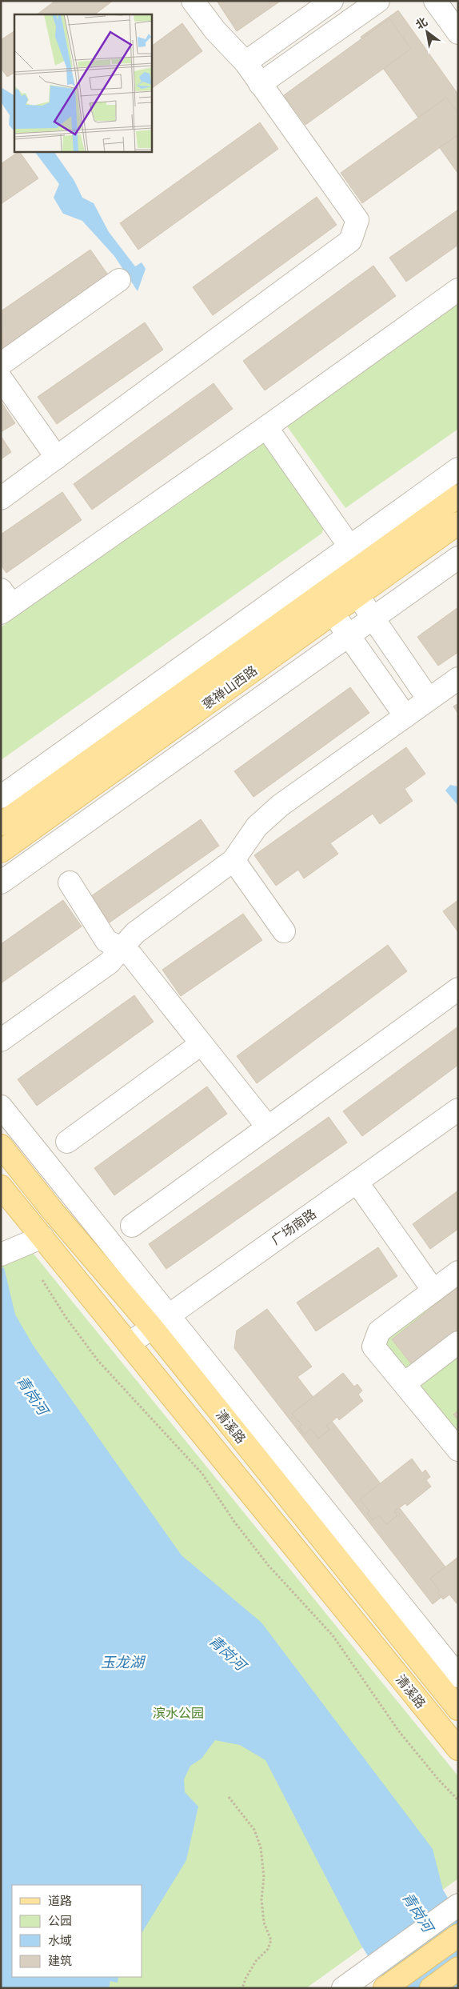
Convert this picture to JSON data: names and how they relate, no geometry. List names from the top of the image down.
{
  "streets": {
    "main road": ["褒禅山西路", "清溪路"],
    "street": ["广场南路"]
  },
  "crossings": [
    ["广场南路", "清溪路"]
  ],
  "water": ["青岗河", "玉龙湖"],
  "parks": ["滨水公园"],
  "legend": [
    "道路",
    "公园",
    "水域",
    "建筑"
  ],
  "north": "top left"
}
